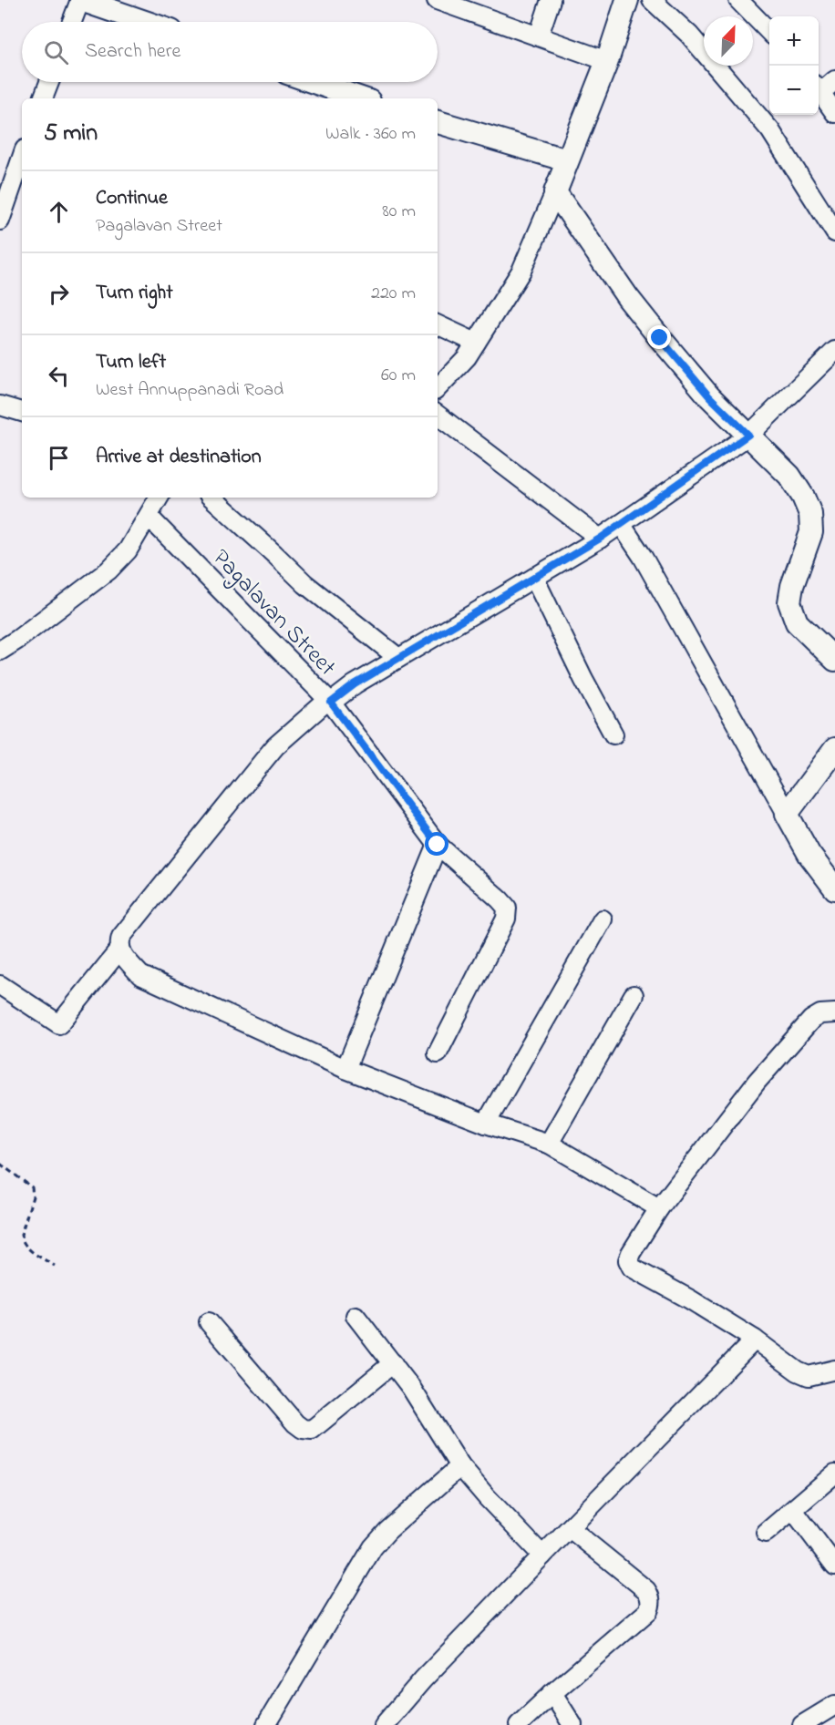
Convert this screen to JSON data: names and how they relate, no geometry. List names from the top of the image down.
{
  "streets": {
    "street": ["Pagalavan Street"]
  },
  "north": "top right",
  "page": {
    "map_buttons": ["+", "−"],
    "search": "Search here",
    "heading": ["5 min", "Walk · 360 m"],
    "list": [
      ["Continue", "Pagalavan Street", "80 m"],
      ["Turn right", "220 m"],
      ["Turn left", "West Annuppanadi Road", "60 m"],
      "Arrive at destination"
    ]
  }
}
